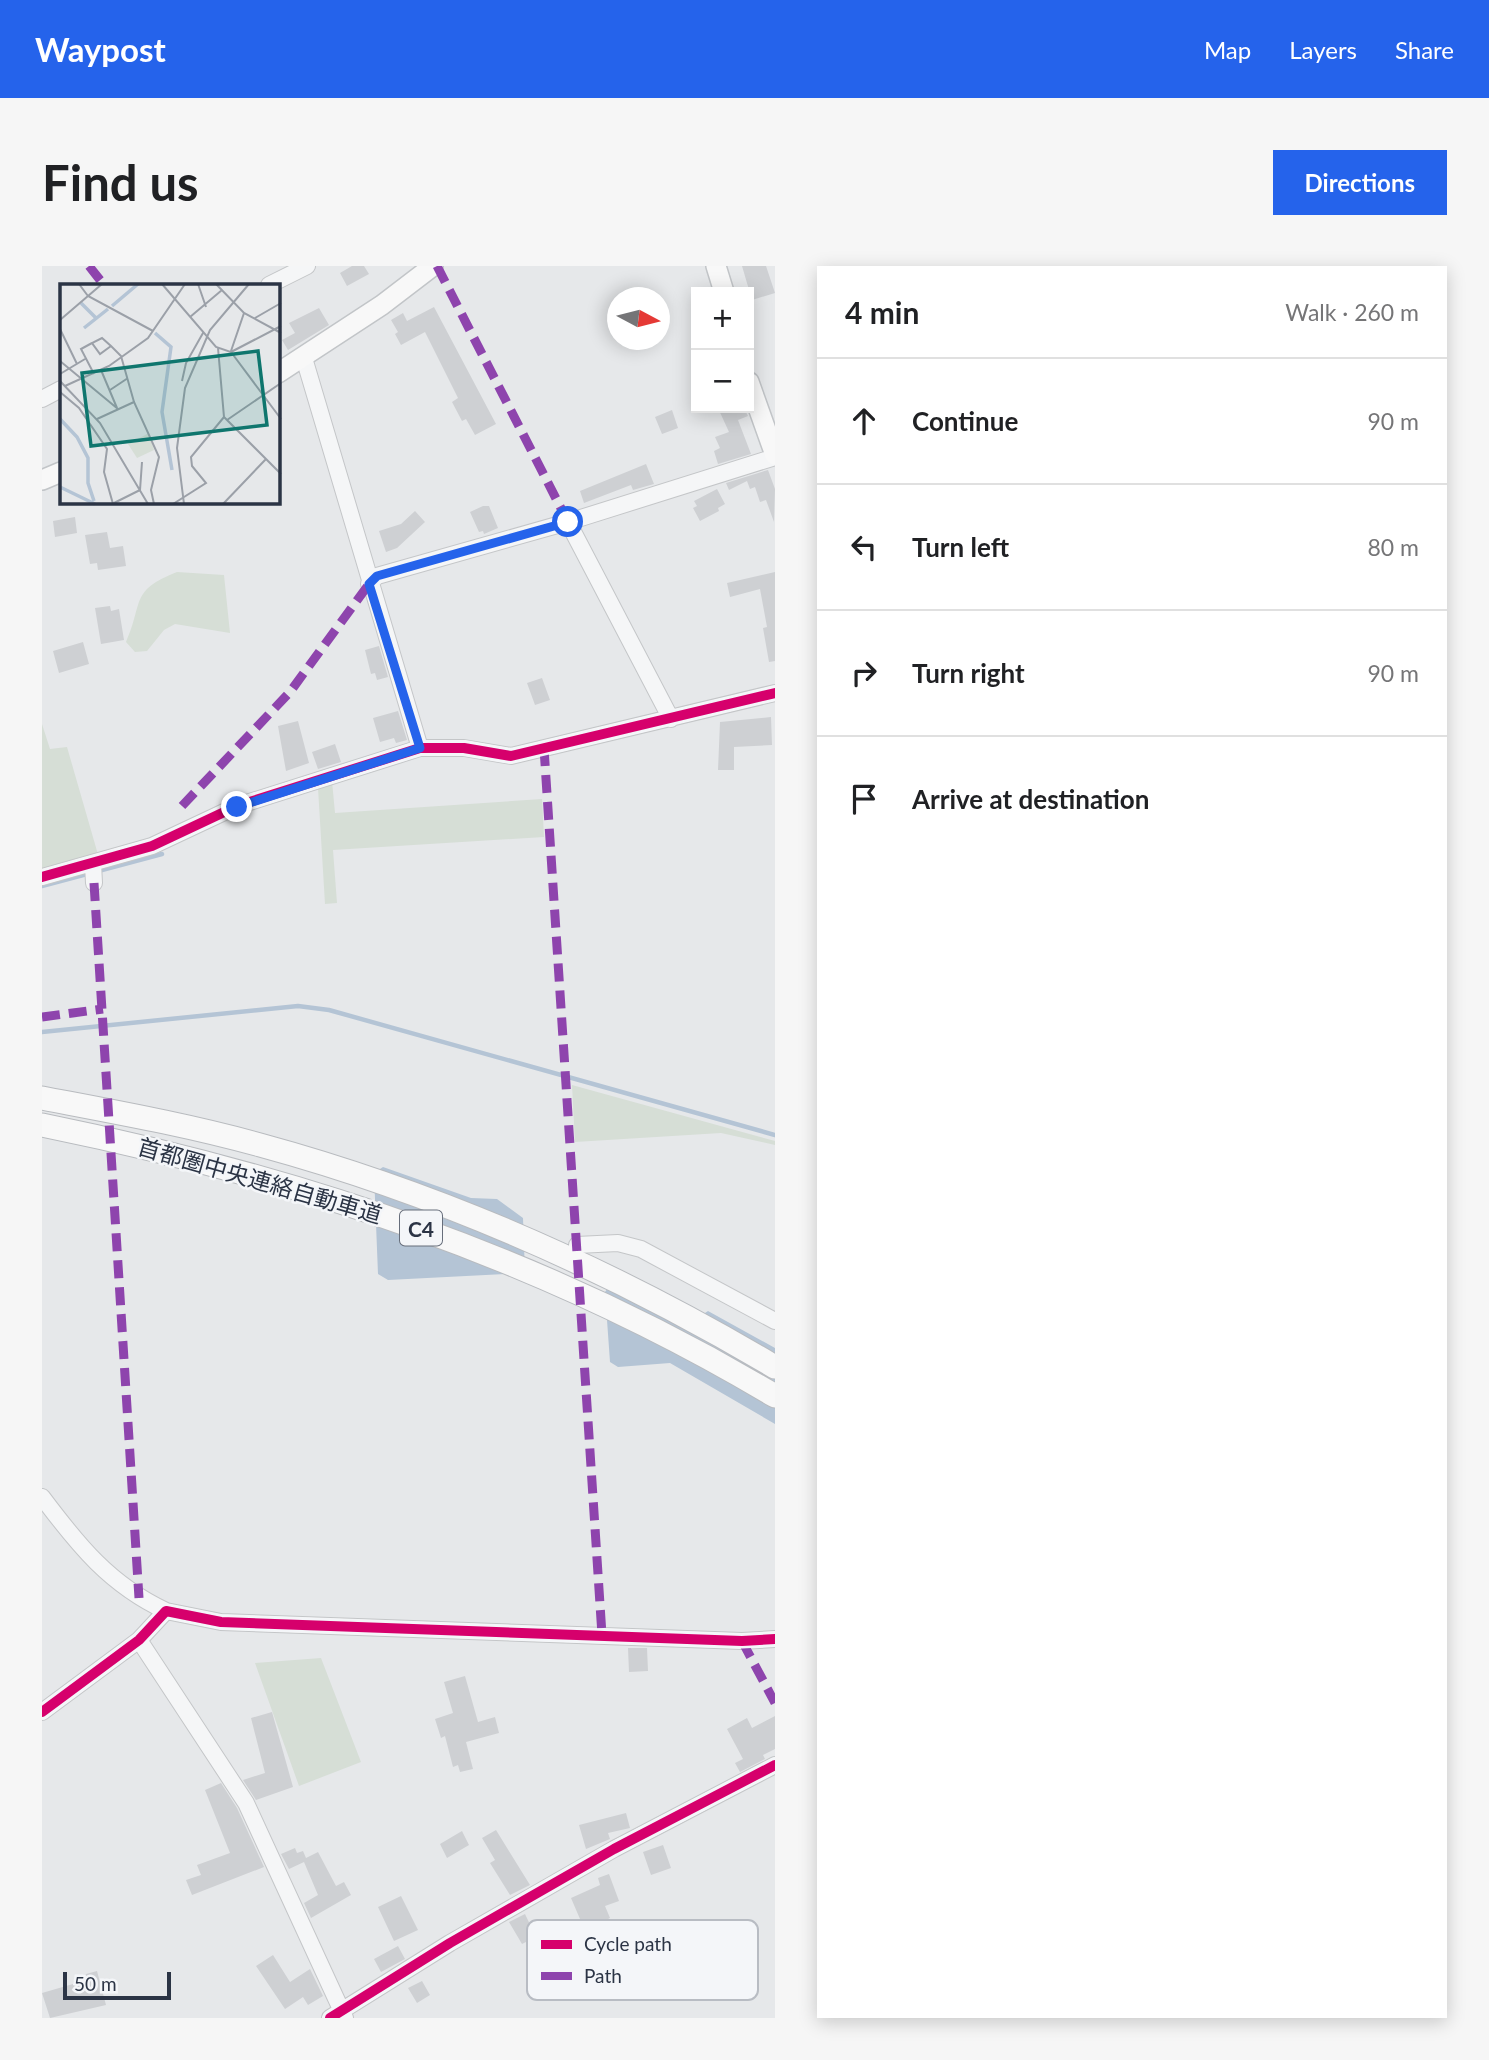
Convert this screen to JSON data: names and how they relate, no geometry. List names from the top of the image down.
{
  "streets": {
    "highway": ["首都圏中央連絡自動車道", "C4"]
  },
  "legend": ["Cycle path", "Path"],
  "scale_bar": "50 m",
  "north": "right",
  "page": {
    "header": "Waypost",
    "nav": ["Map", "Layers", "Share"],
    "buttons": "Directions",
    "title": "Find us",
    "heading": ["4 min", "Walk · 260 m"],
    "map_buttons": ["+", "−"],
    "list": [
      ["Continue", "90 m"],
      ["Turn left", "80 m"],
      ["Turn right", "90 m"],
      "Arrive at destination"
    ],
    "scale": "50 m"
  }
}
